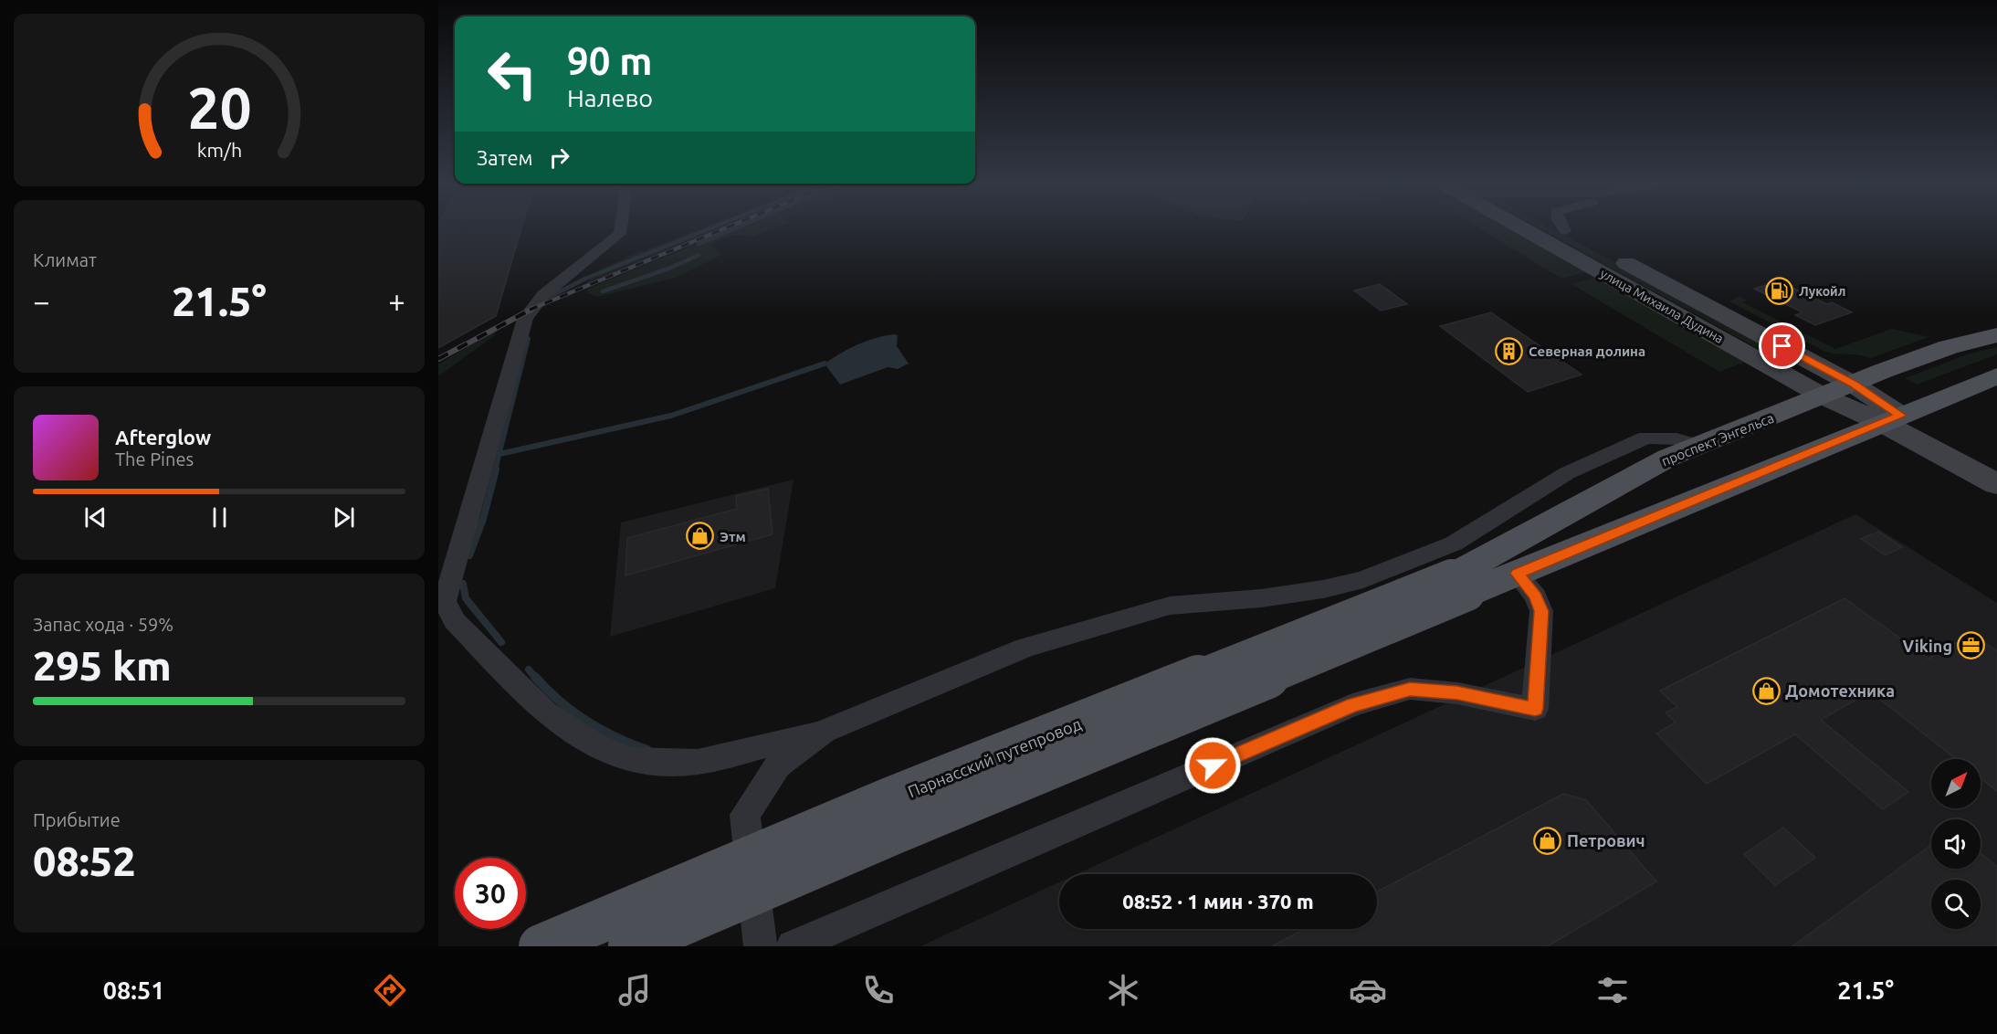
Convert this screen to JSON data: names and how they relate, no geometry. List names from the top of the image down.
{
  "streets": {
    "main road": ["проспект Энгельса", "Парнасский путепровод"],
    "street": ["улица Михаила Дудина"]
  },
  "crossings": [
    ["улица Михаила Дудина", "проспект Энгельса"],
    ["проспект Энгельса", "Парнасский путепровод"]
  ],
  "places": {
    "fuel station": ["Лукойл"],
    "building": ["Северная долина"],
    "shop": ["Этм", "Домотехника", "Петрович"],
    "office": ["Viking"]
  },
  "north": "top right",
  "page": {
    "turn": ["90 m", "Налево"],
    "then": "Затем",
    "tile": [
      "Климат",
      ["Запас хода · 59%", "295 km"],
      ["Прибытие", "08:52"]
    ],
    "heat": ["−", "21.5°", "+"],
    "song": ["Afterglow", "The Pines"],
    "limit": "30",
    "trip": "08:52 · 1 мин · 370 m",
    "tabs": ["08:51", "21.5°"],
    "gauge": ["20", "km/h"]
  }
}
